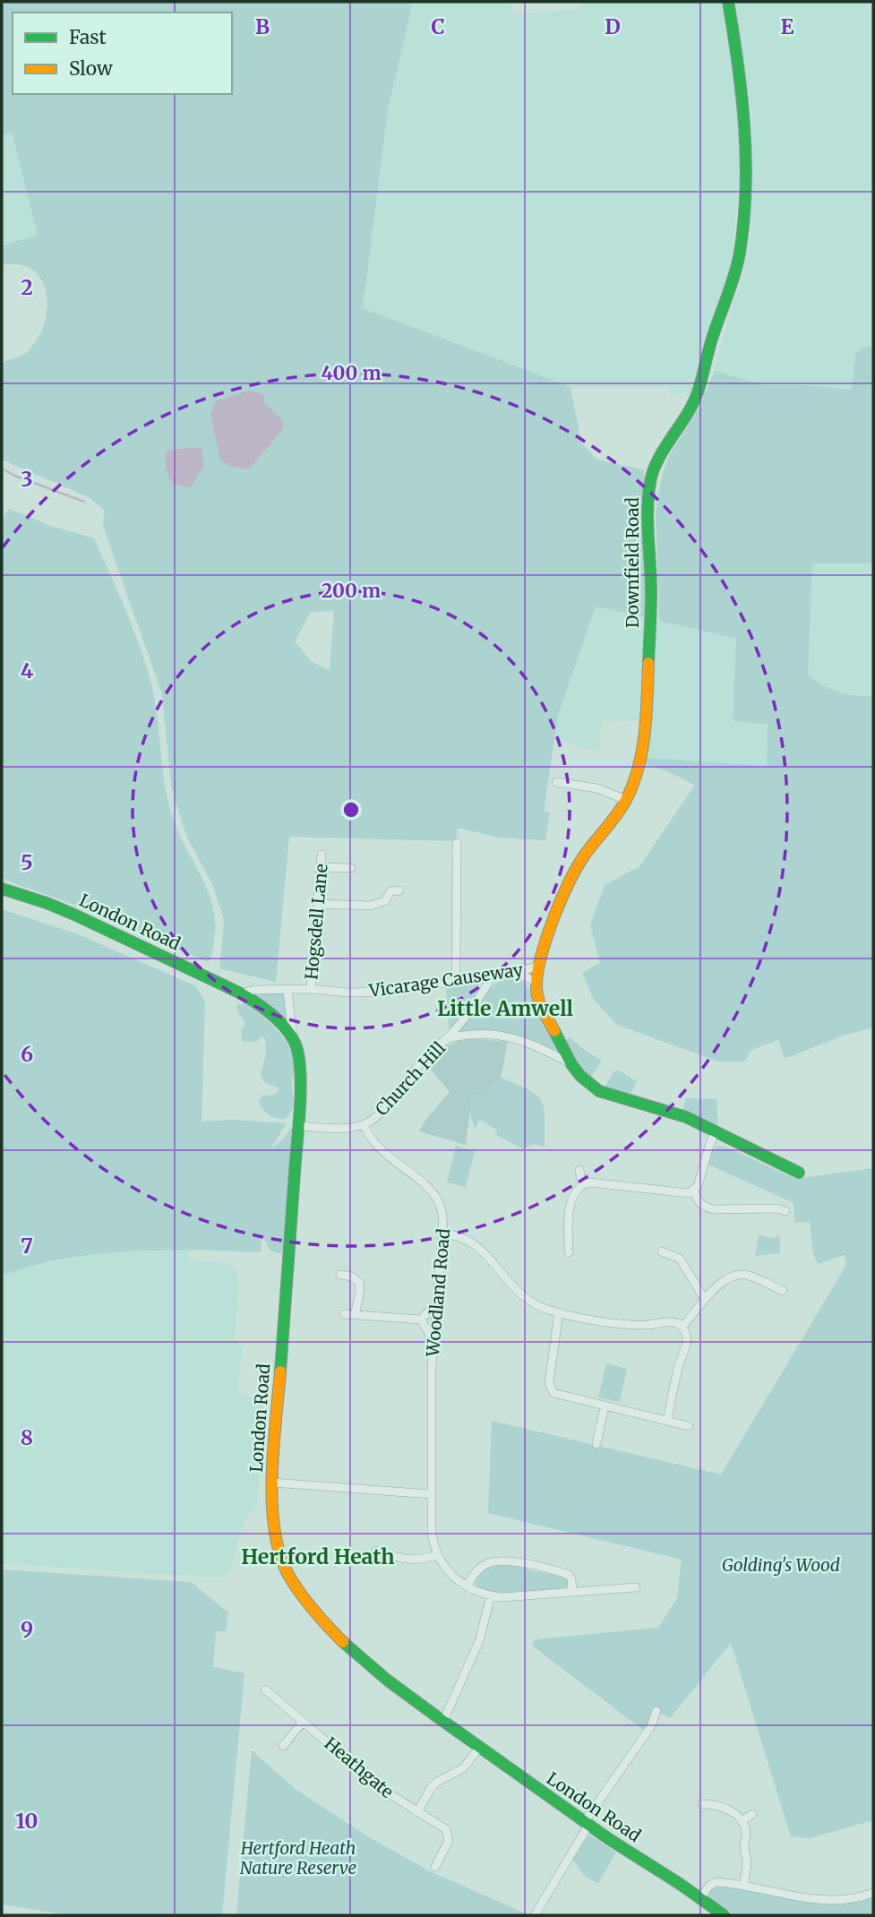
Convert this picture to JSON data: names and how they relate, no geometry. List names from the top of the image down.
{
  "streets": {
    "main road": ["Downfield Road", "London Road"],
    "street": [
      "Hogsdell Lane",
      "Vicarage Causeway",
      "Church Hill",
      "Woodland Road",
      "Heathgate"
    ]
  },
  "crossings": [
    ["Downfield Road", "Vicarage Causeway"],
    ["London Road", "Vicarage Causeway"],
    ["London Road", "Church Hill"],
    ["Hogsdell Lane", "Vicarage Causeway"],
    ["Vicarage Causeway", "Church Hill"],
    ["Church Hill", "Woodland Road"]
  ],
  "districts": ["Little Amwell", "Hertford Heath"],
  "parks": ["Golding's Wood", "Hertford Heath Nature Reserve"],
  "legend": ["Fast", "Slow"],
  "grid": {
    "columns": [
      "B",
      "C",
      "D",
      "E"
    ],
    "rows": [
      "2",
      "3",
      "4",
      "5",
      "6",
      "7",
      "8",
      "9",
      "10"
    ]
  },
  "rings": ["400 m", "200 m"]
}
